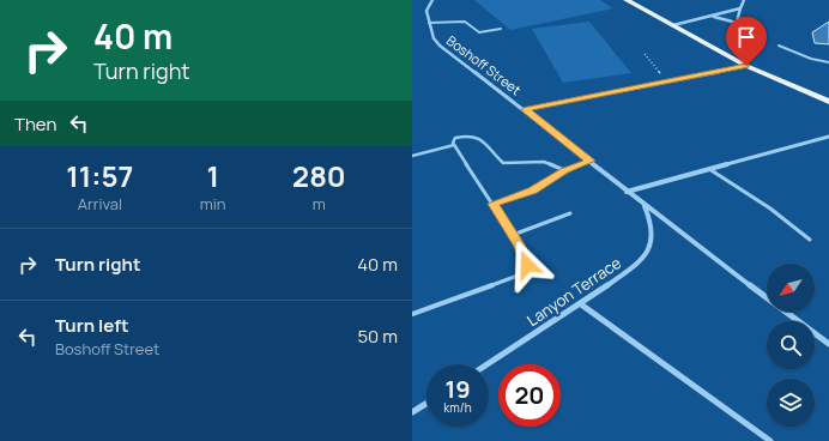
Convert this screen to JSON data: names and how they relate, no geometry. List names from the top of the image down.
{
  "streets": {
    "street": ["Boshoff Street", "Lanyon Terrace"]
  },
  "crossings": [
    ["Boshoff Street", "Lanyon Terrace"]
  ],
  "north": "bottom left",
  "page": {
    "turn": ["40 m", "Turn right"],
    "then": "Then",
    "eta": [
      "11:57",
      "Arrival",
      "1",
      "min",
      "280",
      "m"
    ],
    "list": [
      {
        "name": "Turn right",
        "value": "40 m"
      },
      {
        "name": "Turn left",
        "note": "Boshoff Street",
        "value": "50 m"
      }
    ],
    "speed": "19 km/h",
    "limit": "20"
  }
}
